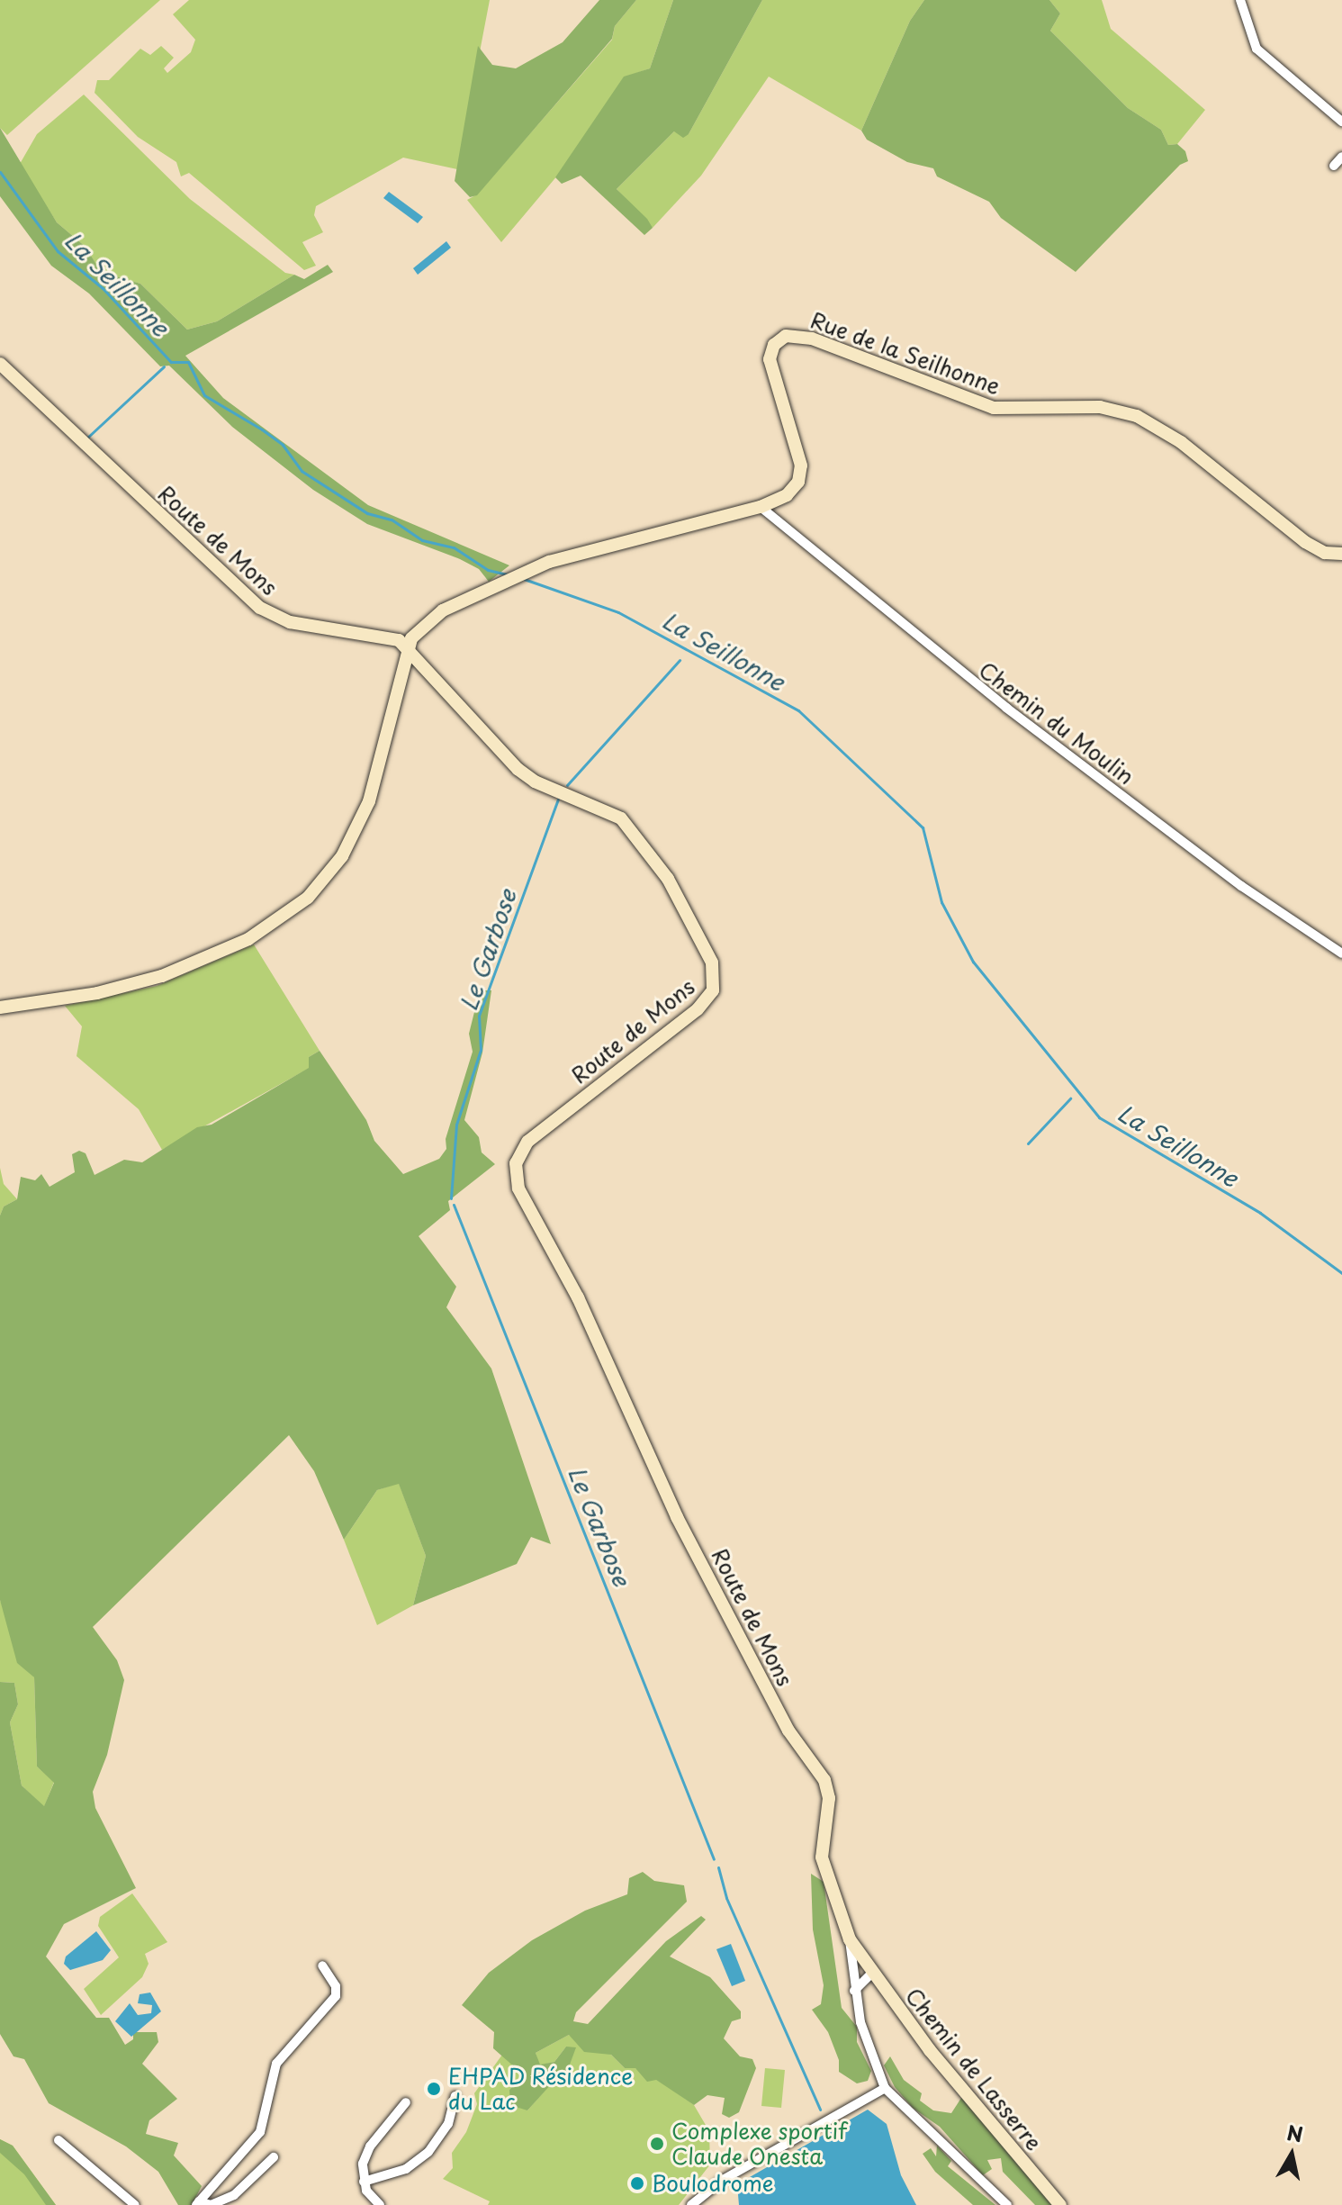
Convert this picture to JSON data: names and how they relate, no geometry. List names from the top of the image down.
{
  "streets": {
    "street": [
      "Rue de la Seilhonne",
      "Route de Mons",
      "Chemin du Moulin",
      "Chemin de Lasserre"
    ]
  },
  "crossings": [
    ["Rue de la Seilhonne", "Route de Mons"],
    ["Rue de la Seilhonne", "Chemin du Moulin"],
    ["Route de Mons", "Chemin de Lasserre"]
  ],
  "water": ["La Seillonne", "Le Garbose"],
  "places": ["EHPAD Résidence du Lac", "Complexe sportif Claude Onesta", "Boulodrome"],
  "north": "top"
}
